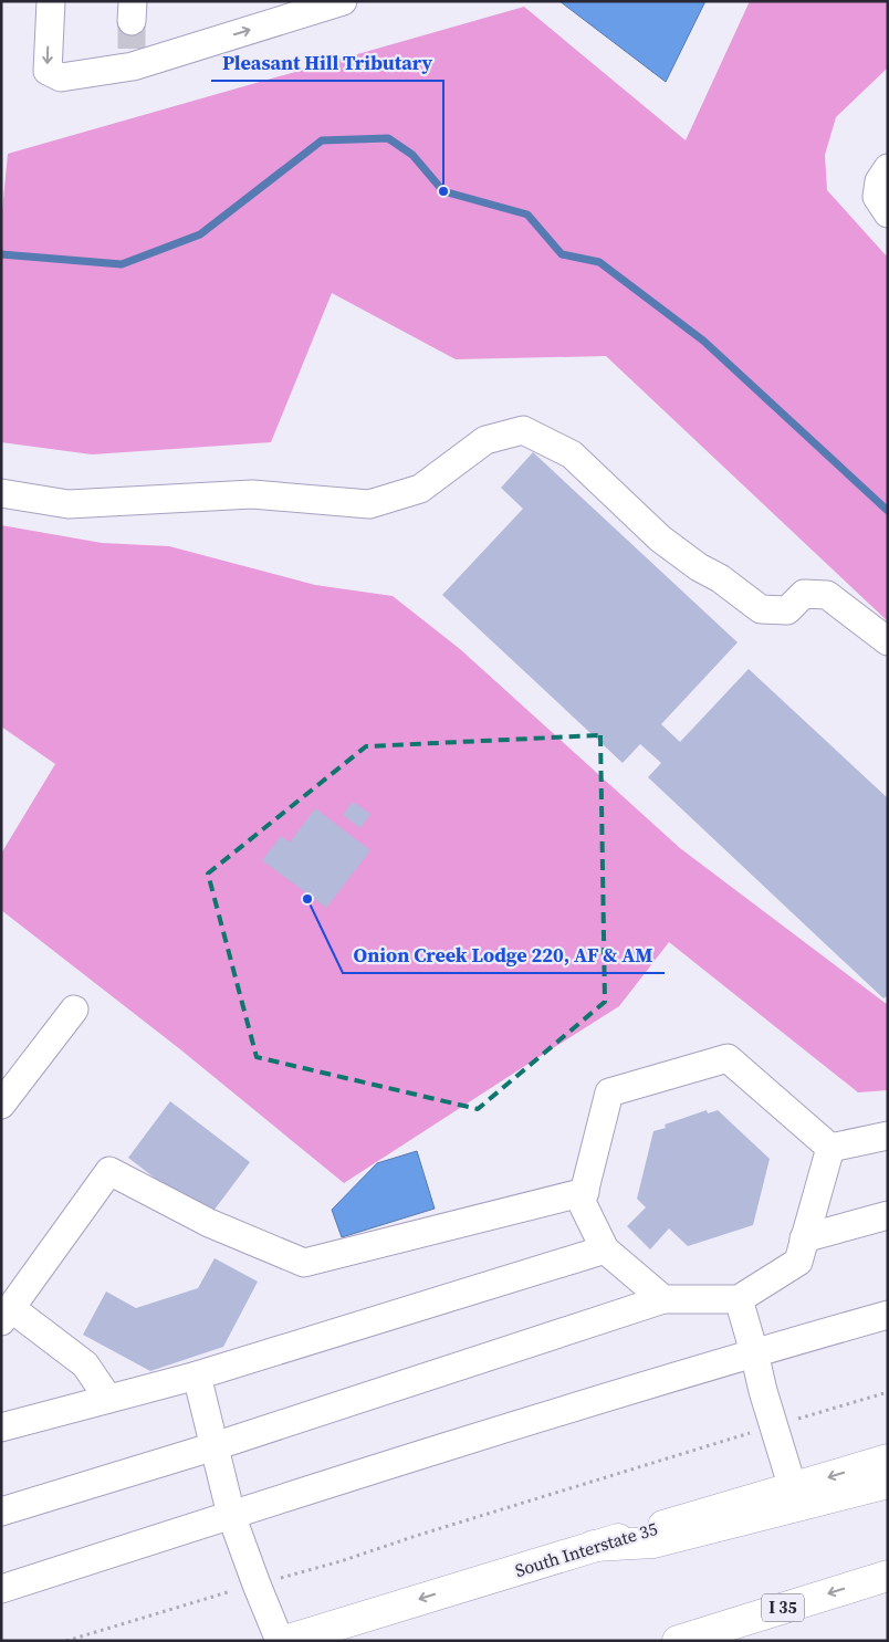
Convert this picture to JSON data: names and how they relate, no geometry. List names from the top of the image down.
{
  "streets": {
    "main road": ["South Interstate 35", "I 35"]
  },
  "places": ["Pleasant Hill Tributary", "Onion Creek Lodge 220, AF & AM"]
}
